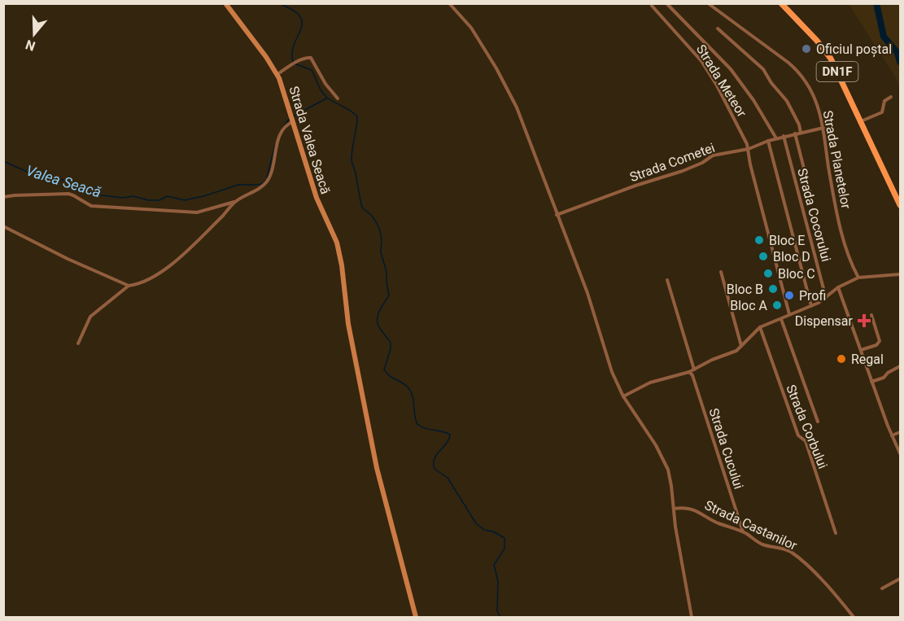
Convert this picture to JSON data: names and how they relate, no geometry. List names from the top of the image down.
{
  "streets": {
    "main road": ["DN1F", "Strada Valea Seacă"],
    "street": [
      "Strada Meteor",
      "Strada Planetelor",
      "Strada Cometei",
      "Strada Cocorului",
      "Strada Corbului",
      "Strada Cucului",
      "Strada Castanilor"
    ]
  },
  "crossings": [
    ["Strada Meteor", "Strada Cometei"],
    ["Strada Planetelor", "Strada Cometei"],
    ["Strada Cometei", "Strada Cocorului"],
    ["Strada Cucului", "Strada Castanilor"]
  ],
  "water": ["Valea Seacă"],
  "places": {
    "other": [
      "Oficiul poștal",
      "Bloc E",
      "Bloc D",
      "Bloc C",
      "Bloc B",
      "Profi",
      "Bloc A",
      "Regal"
    ],
    "health": ["Dispensar"]
  },
  "north": "bottom"
}
